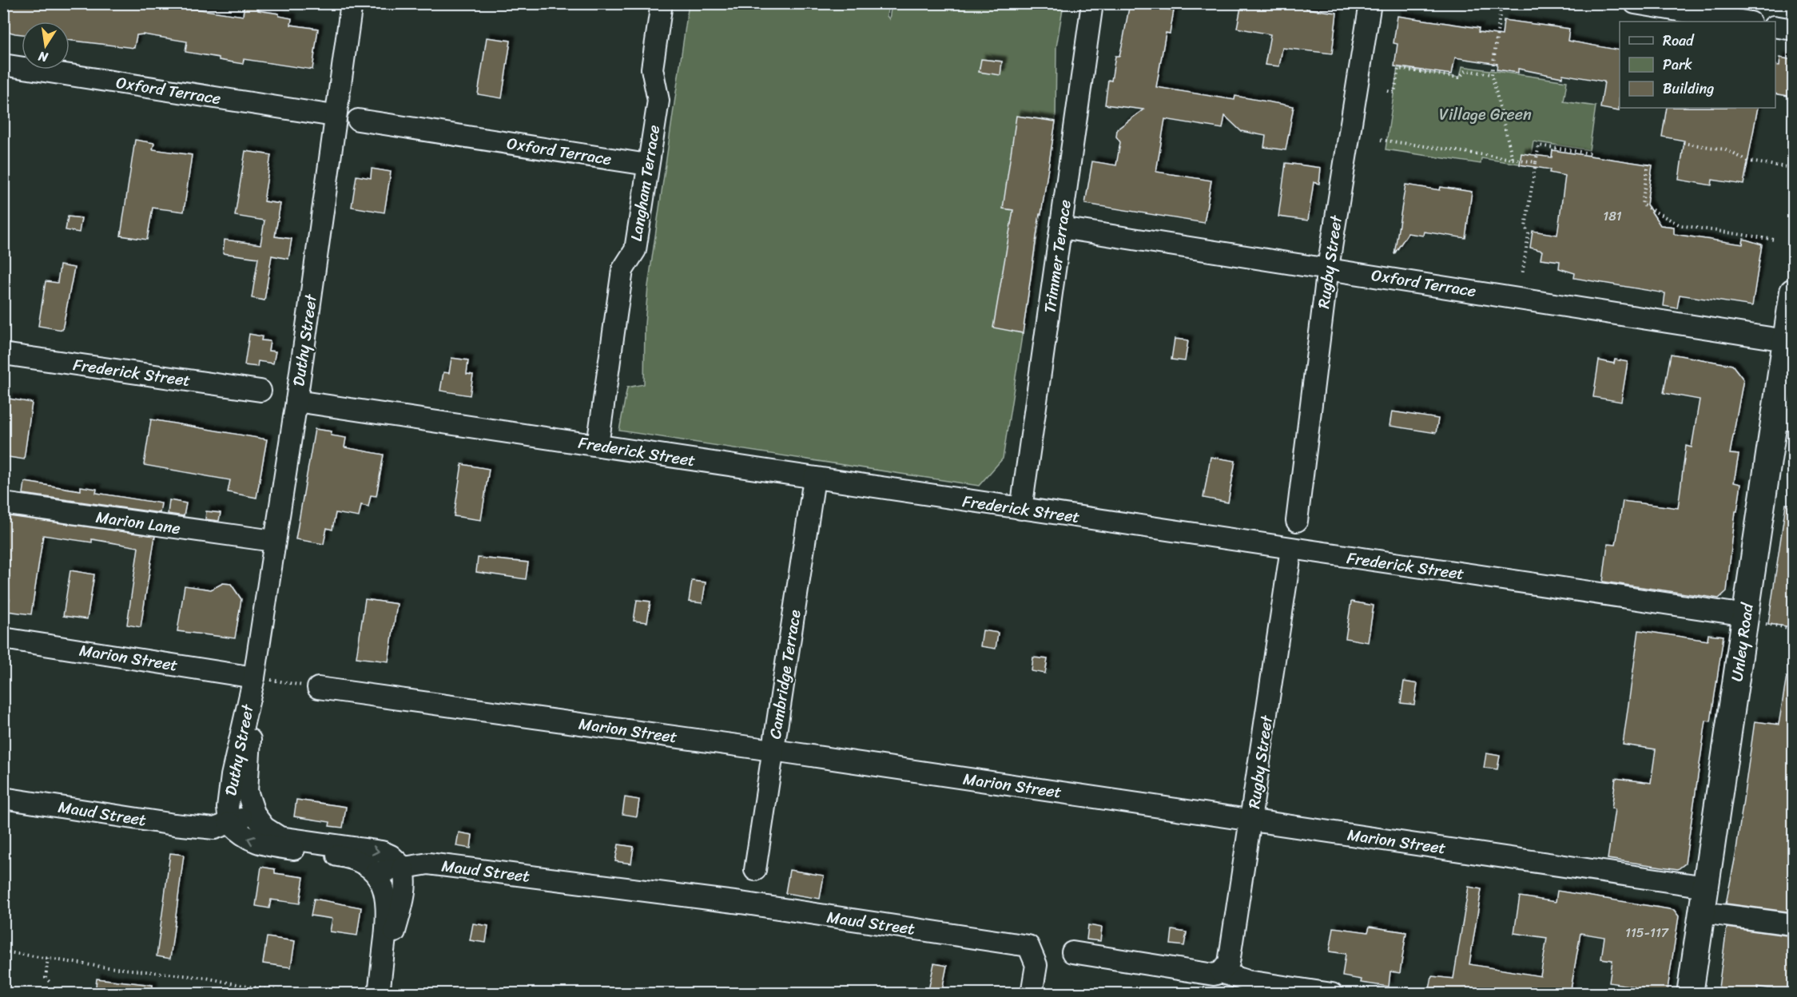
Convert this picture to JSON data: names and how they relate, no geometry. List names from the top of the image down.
{
  "streets": {
    "main road": ["Unley Road"],
    "street": [
      "Oxford Terrace",
      "Langham Terrace",
      "Trimmer Terrace",
      "Rugby Street",
      "Duthy Street",
      "Frederick Street",
      "Marion Lane",
      "Marion Street",
      "Cambridge Terrace",
      "Maud Street"
    ]
  },
  "crossings": [
    ["Oxford Terrace", "Langham Terrace"],
    ["Oxford Terrace", "Trimmer Terrace"],
    ["Oxford Terrace", "Rugby Street"],
    ["Oxford Terrace", "Duthy Street"],
    ["Oxford Terrace", "Unley Road"],
    ["Langham Terrace", "Frederick Street"],
    ["Trimmer Terrace", "Frederick Street"],
    ["Rugby Street", "Frederick Street"],
    ["Rugby Street", "Marion Street"],
    ["Duthy Street", "Frederick Street"],
    ["Duthy Street", "Marion Lane"],
    ["Duthy Street", "Marion Street"],
    ["Duthy Street", "Maud Street"],
    ["Frederick Street", "Unley Road"],
    ["Frederick Street", "Cambridge Terrace"],
    ["Unley Road", "Marion Street"],
    ["Marion Street", "Cambridge Terrace"]
  ],
  "parks": ["Village Green"],
  "house_numbers": ["181", "115-117"],
  "legend": ["Road", "Park", "Building"],
  "north": "bottom"
}
